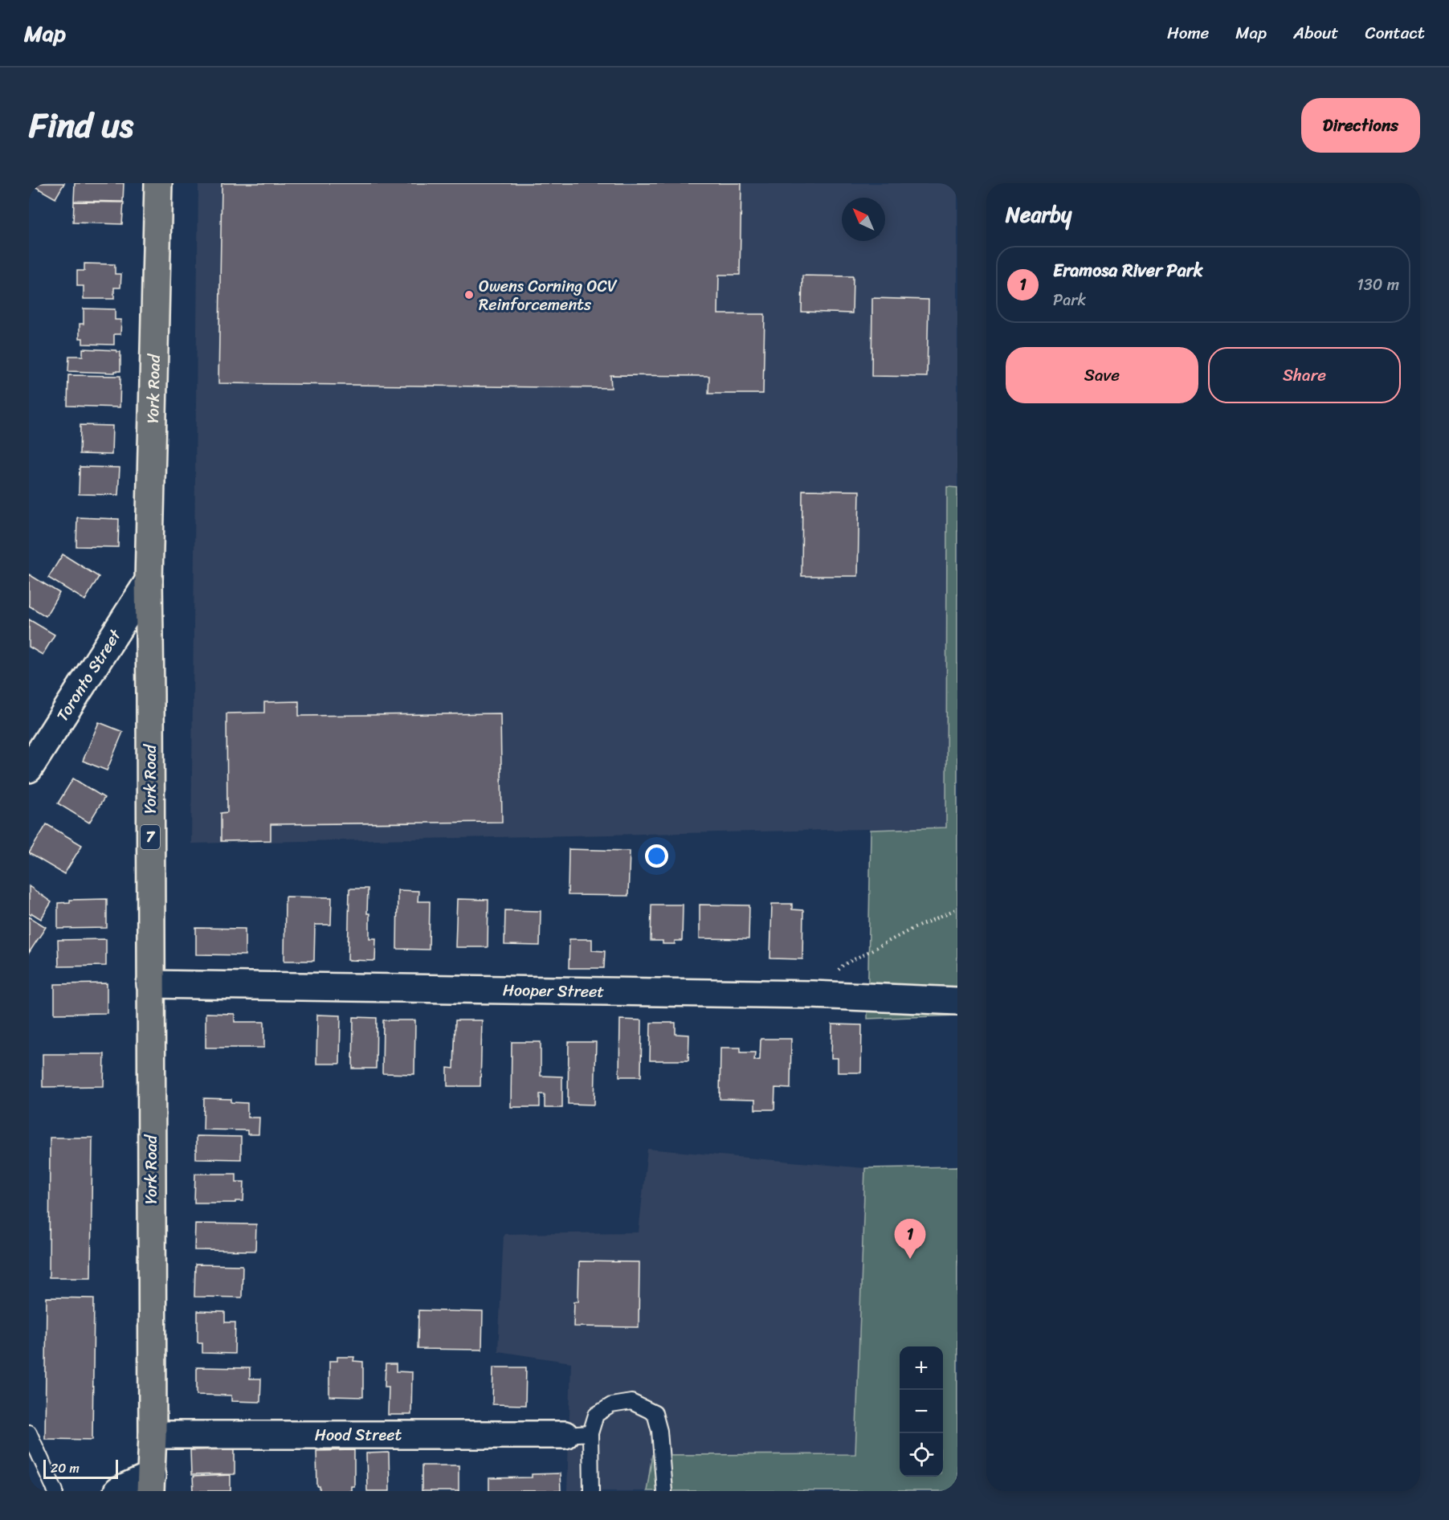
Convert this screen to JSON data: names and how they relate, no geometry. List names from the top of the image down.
{
  "streets": {
    "main road": ["York Road", "7"],
    "street": ["Toronto Street", "Hooper Street", "Hood Street"]
  },
  "crossings": [
    ["York Road", "Toronto Street"],
    ["York Road", "Hooper Street"],
    ["York Road", "Hood Street"]
  ],
  "places": ["Owens Corning OCV Reinforcements"],
  "scale_bar": "20 m",
  "north": "top left",
  "page": {
    "header": "Map",
    "nav": [
      "Home",
      "Map",
      "About",
      "Contact"
    ],
    "title": "Find us",
    "buttons": [
      "Directions",
      ["Save", "Share"]
    ],
    "heading": "Nearby",
    "list": [
      {
        "mark": "1",
        "name": "Eramosa River Park",
        "note": "Park",
        "value": "130 m"
      }
    ],
    "pins": "1",
    "map_buttons": ["+", "−"],
    "scale": "20 m"
  }
}
